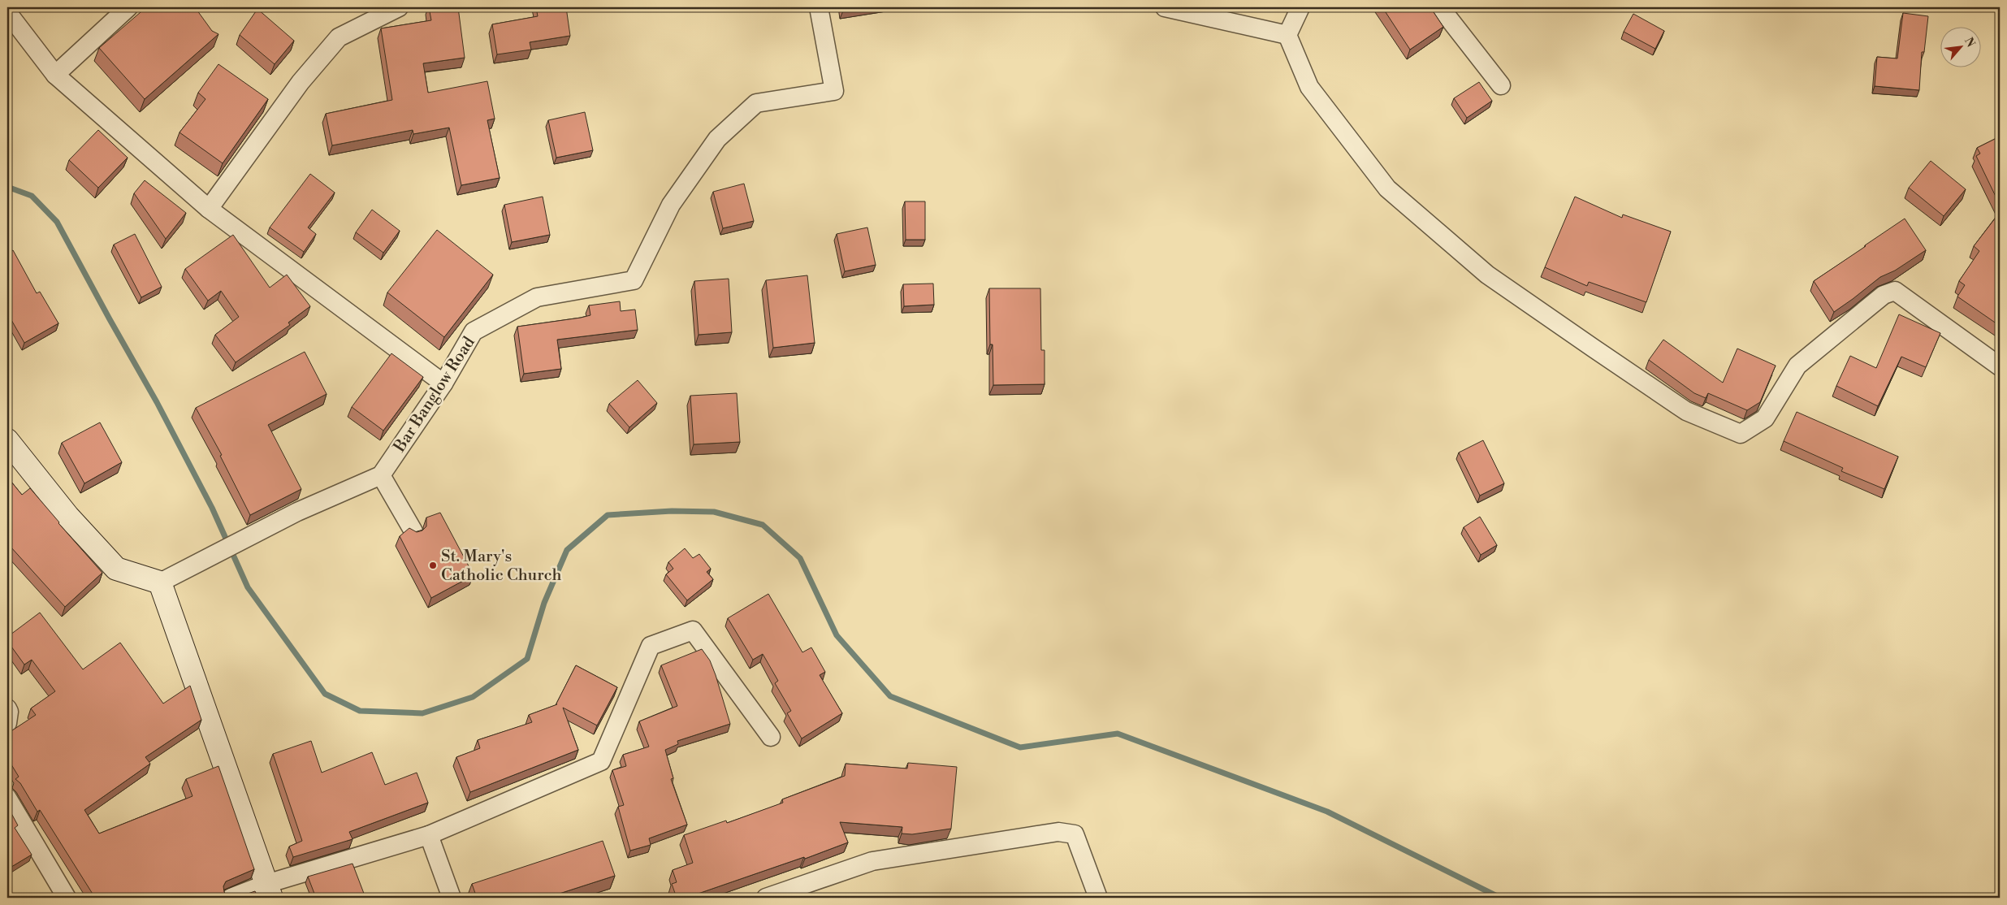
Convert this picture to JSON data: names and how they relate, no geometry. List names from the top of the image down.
{
  "streets": {
    "street": ["Bar Banglow Road"]
  },
  "places": ["St. Mary's Catholic Church"],
  "north": "top right"
}
